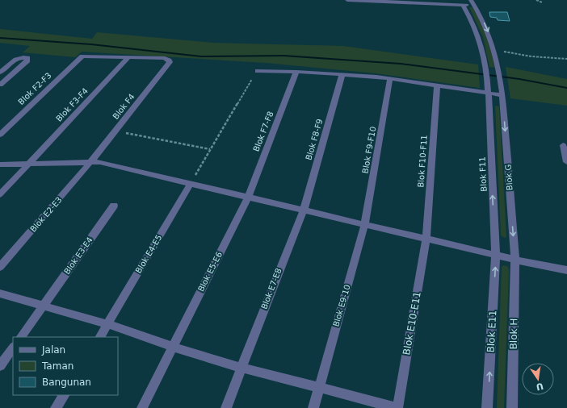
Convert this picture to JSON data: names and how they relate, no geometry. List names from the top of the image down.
{
  "streets": {
    "street": [
      "Blok F2-F3",
      "Blok F3-F4",
      "Blok F4",
      "Blok F7-F8",
      "Blok F8-F9",
      "Blok F9-F10",
      "Blok F10-F11",
      "Blok F11",
      "Blok G",
      "Blok E2-E3",
      "Blok E4-E5",
      "Blok E3-E4",
      "Blok E5-E6",
      "Blok E7-E8",
      "Blok E9-10",
      "Blok E10-E11",
      "Blok E11",
      "Blok H"
    ]
  },
  "crossings": [
    ["Blok F2-F3", "Blok F3-F4"],
    ["Blok F2-F3", "Blok F4"],
    ["Blok F3-F4", "Blok F4"],
    ["Blok F4", "Blok E2-E3"],
    ["Blok F7-F8", "Blok E5-E6"],
    ["Blok F8-F9", "Blok E7-E8"],
    ["Blok F9-F10", "Blok E9-10"],
    ["Blok F10-F11", "Blok E10-E11"],
    ["Blok F11", "Blok E11"],
    ["Blok G", "Blok H"]
  ],
  "one_way": ["Blok F11", "Blok G", "Blok E11"],
  "legend": ["Jalan", "Taman", "Bangunan"],
  "north": "bottom"
}
